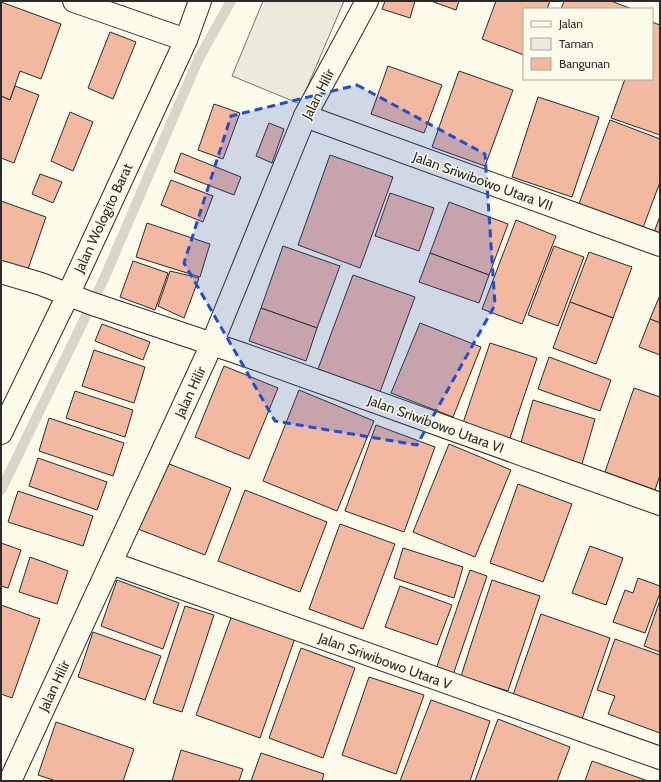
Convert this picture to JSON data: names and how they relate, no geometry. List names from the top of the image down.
{
  "streets": {
    "street": [
      "Jalan Hilir",
      "Jalan Sriwibowo Utara VII",
      "Jalan Wologito Barat",
      "Jalan Sriwibowo Utara VI",
      "Jalan Sriwibowo Utara V"
    ]
  },
  "crossings": [
    ["Jalan Hilir", "Jalan Sriwibowo Utara VII"],
    ["Jalan Hilir", "Jalan Sriwibowo Utara VI"],
    ["Jalan Hilir", "Jalan Sriwibowo Utara V"],
    ["Jalan Wologito Barat", "Jalan Sriwibowo Utara VI"]
  ],
  "legend": ["Jalan", "Taman", "Bangunan"]
}
